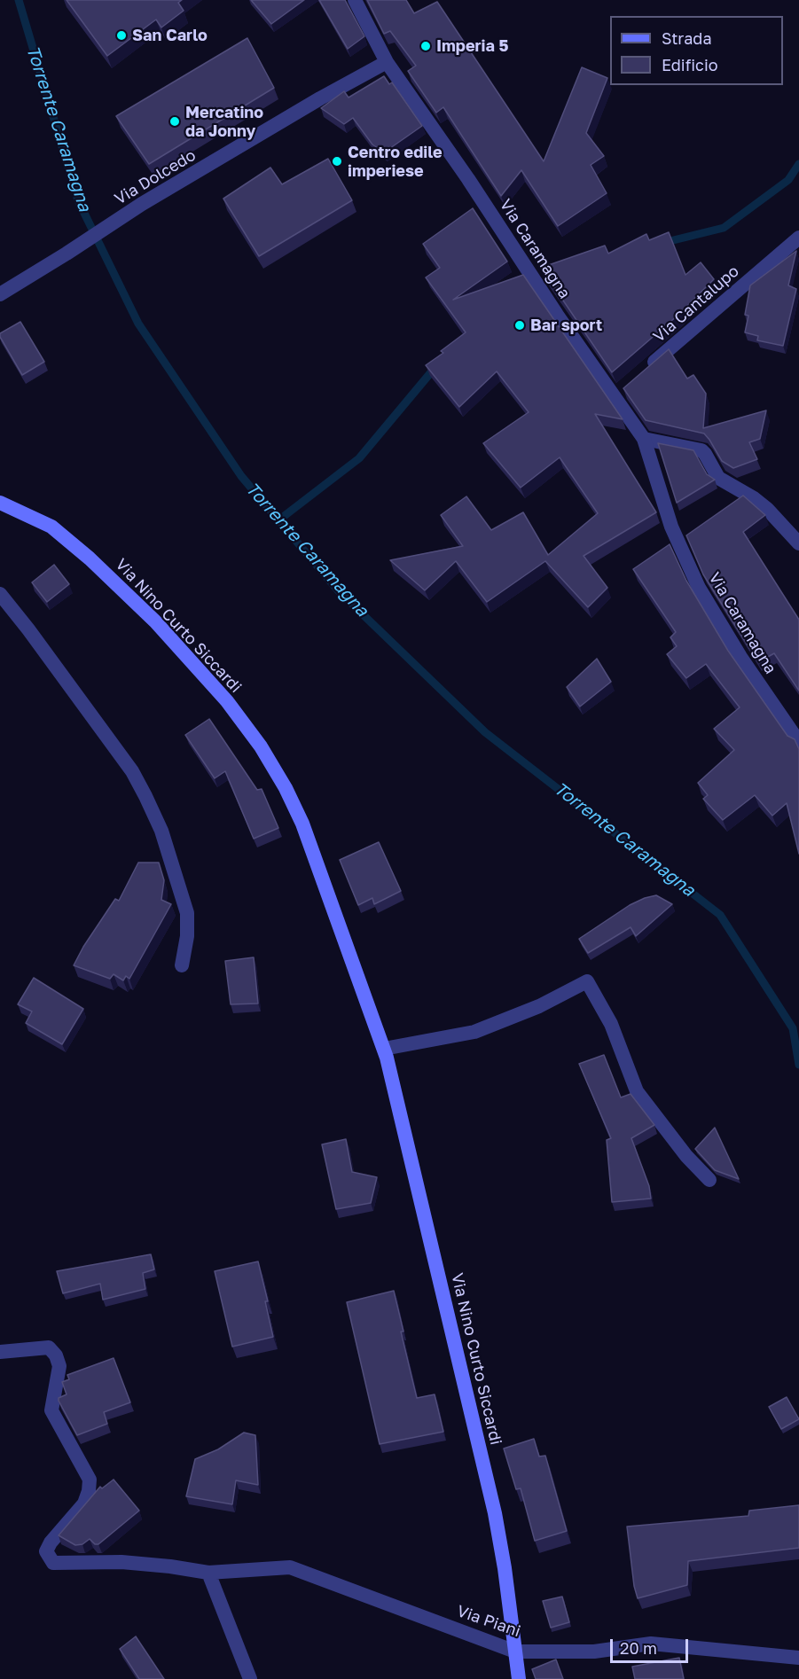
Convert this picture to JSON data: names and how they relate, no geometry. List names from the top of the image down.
{
  "streets": {
    "main road": ["Via Nino Curto Siccardi"],
    "street": [
      "Via Dolcedo",
      "Via Caramagna",
      "Via Cantalupo",
      "Via Piani"
    ]
  },
  "crossings": [
    ["Via Dolcedo", "Via Caramagna"],
    ["Via Nino Curto Siccardi", "Via Piani"]
  ],
  "water": ["Torrente Caramagna"],
  "places": [
    "San Carlo",
    "Imperia 5",
    "Mercatino da Jonny",
    "Centro edile imperiese",
    "Bar sport"
  ],
  "legend": ["Strada", "Edificio"],
  "scale_bar": "20 m"
}
